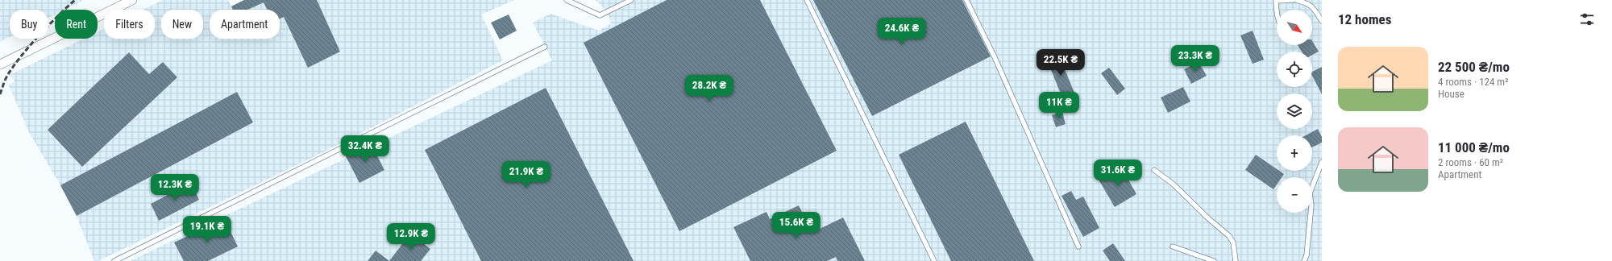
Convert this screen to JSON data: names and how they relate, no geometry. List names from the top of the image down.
{
  "north": "bottom right",
  "page": {
    "heading": "12 homes",
    "map_buttons": ["+", "−"],
    "chip": [
      "Buy",
      "Rent",
      "Filters",
      "New",
      "Apartment"
    ],
    "price": [
      "24.6K ₴",
      "23.3K ₴",
      "22.5K ₴",
      "28.2K ₴",
      "11K ₴",
      "32.4K ₴",
      "31.6K ₴",
      "21.9K ₴",
      "12.3K ₴",
      "15.6K ₴",
      "19.1K ₴",
      "12.9K ₴"
    ],
    "list": [
      {
        "name": "22 500 ₴/mo",
        "note": "4 rooms · 124 m² · House"
      },
      {
        "name": "11 000 ₴/mo",
        "note": "2 rooms · 60 m² · Apartment"
      }
    ]
  }
}
